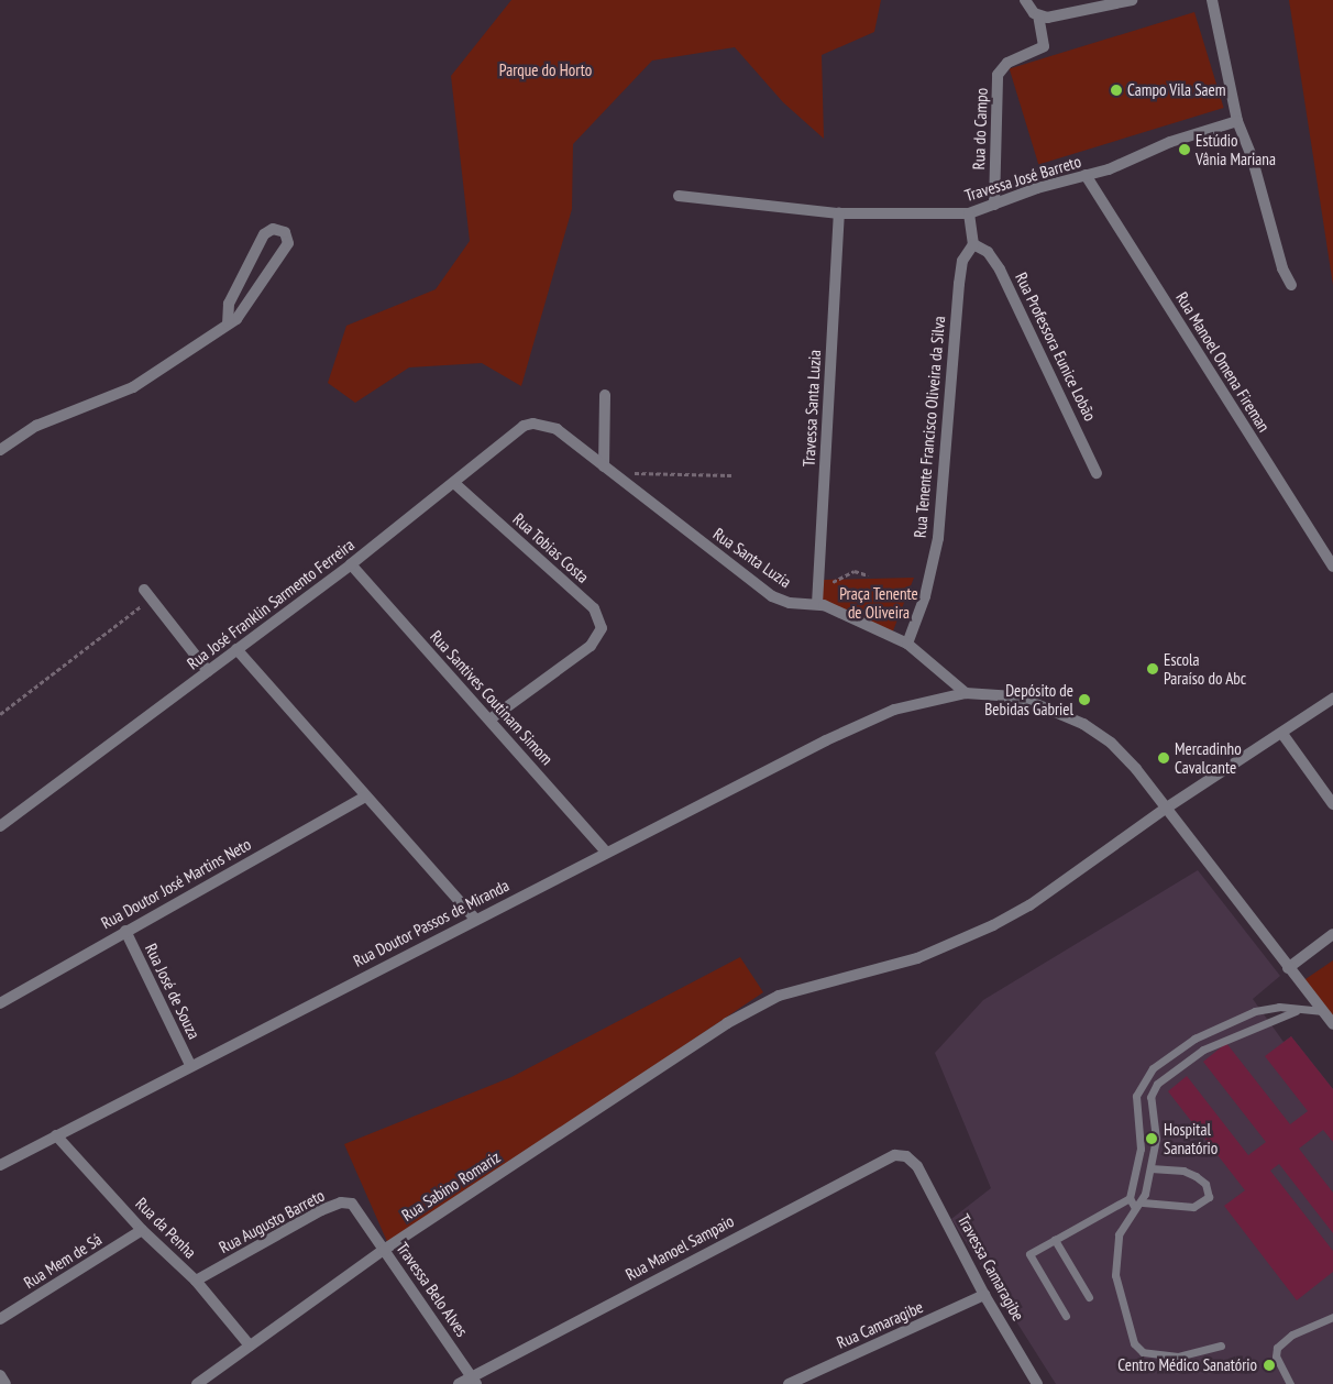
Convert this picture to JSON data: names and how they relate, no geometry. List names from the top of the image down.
{
  "streets": {
    "street": [
      "Rua do Campo",
      "Travessa José Barreto",
      "Rua Professora Eunice Lobão",
      "Rua Manoel Omena Fireman",
      "Travessa Santa Luzia",
      "Rua Tenente Francisco Oliveira da Silva",
      "Rua Tobias Costa",
      "Rua Santa Luzia",
      "Rua José Franklin Sarmento Ferreira",
      "Rua Santives Coutinam Simom",
      "Rua Doutor José Martins Neto",
      "Rua Doutor Passos de Miranda",
      "Rua José de Souza",
      "Rua Sabino Romariz",
      "Rua Augusto Barreto",
      "Rua da Penha",
      "Rua Manoel Sampaio",
      "Rua Mem de Sá",
      "Travessa Camaragibe",
      "Travessa Belo Alves",
      "Rua Camaragibe"
    ]
  },
  "crossings": [
    ["Rua do Campo", "Travessa José Barreto"],
    ["Travessa José Barreto", "Rua Manoel Omena Fireman"],
    ["Travessa José Barreto", "Travessa Santa Luzia"],
    ["Rua Professora Eunice Lobão", "Rua Tenente Francisco Oliveira da Silva"],
    ["Travessa Santa Luzia", "Rua Santa Luzia"],
    ["Rua Tenente Francisco Oliveira da Silva", "Rua Santa Luzia"],
    ["Rua Tobias Costa", "Rua José Franklin Sarmento Ferreira"],
    ["Rua Tobias Costa", "Rua Santives Coutinam Simom"],
    ["Rua Santa Luzia", "Rua José Franklin Sarmento Ferreira"],
    ["Rua Santa Luzia", "Rua Doutor Passos de Miranda"],
    ["Rua José Franklin Sarmento Ferreira", "Rua Santives Coutinam Simom"],
    ["Rua Santives Coutinam Simom", "Rua Doutor Passos de Miranda"],
    ["Rua Doutor José Martins Neto", "Rua José de Souza"],
    ["Rua Doutor Passos de Miranda", "Rua José de Souza"],
    ["Rua Doutor Passos de Miranda", "Rua Sabino Romariz"],
    ["Rua Doutor Passos de Miranda", "Rua da Penha"],
    ["Rua Sabino Romariz", "Rua da Penha"],
    ["Rua Sabino Romariz", "Travessa Belo Alves"],
    ["Rua Augusto Barreto", "Rua da Penha"],
    ["Rua Augusto Barreto", "Travessa Belo Alves"],
    ["Rua da Penha", "Rua Mem de Sá"],
    ["Rua Manoel Sampaio", "Travessa Camaragibe"],
    ["Rua Manoel Sampaio", "Travessa Belo Alves"],
    ["Travessa Camaragibe", "Rua Camaragibe"]
  ],
  "parks": ["Parque do Horto", "Praça Tenente de Oliveira"],
  "places": [
    "Campo Vila Saem",
    "Estúdio Vânia Mariana",
    "Escola Paraíso do Abc",
    "Depósito de Bebidas Gabriel",
    "Mercadinho Cavalcante",
    "Hospital Sanatório",
    "Centro Médico Sanatório"
  ]
}
